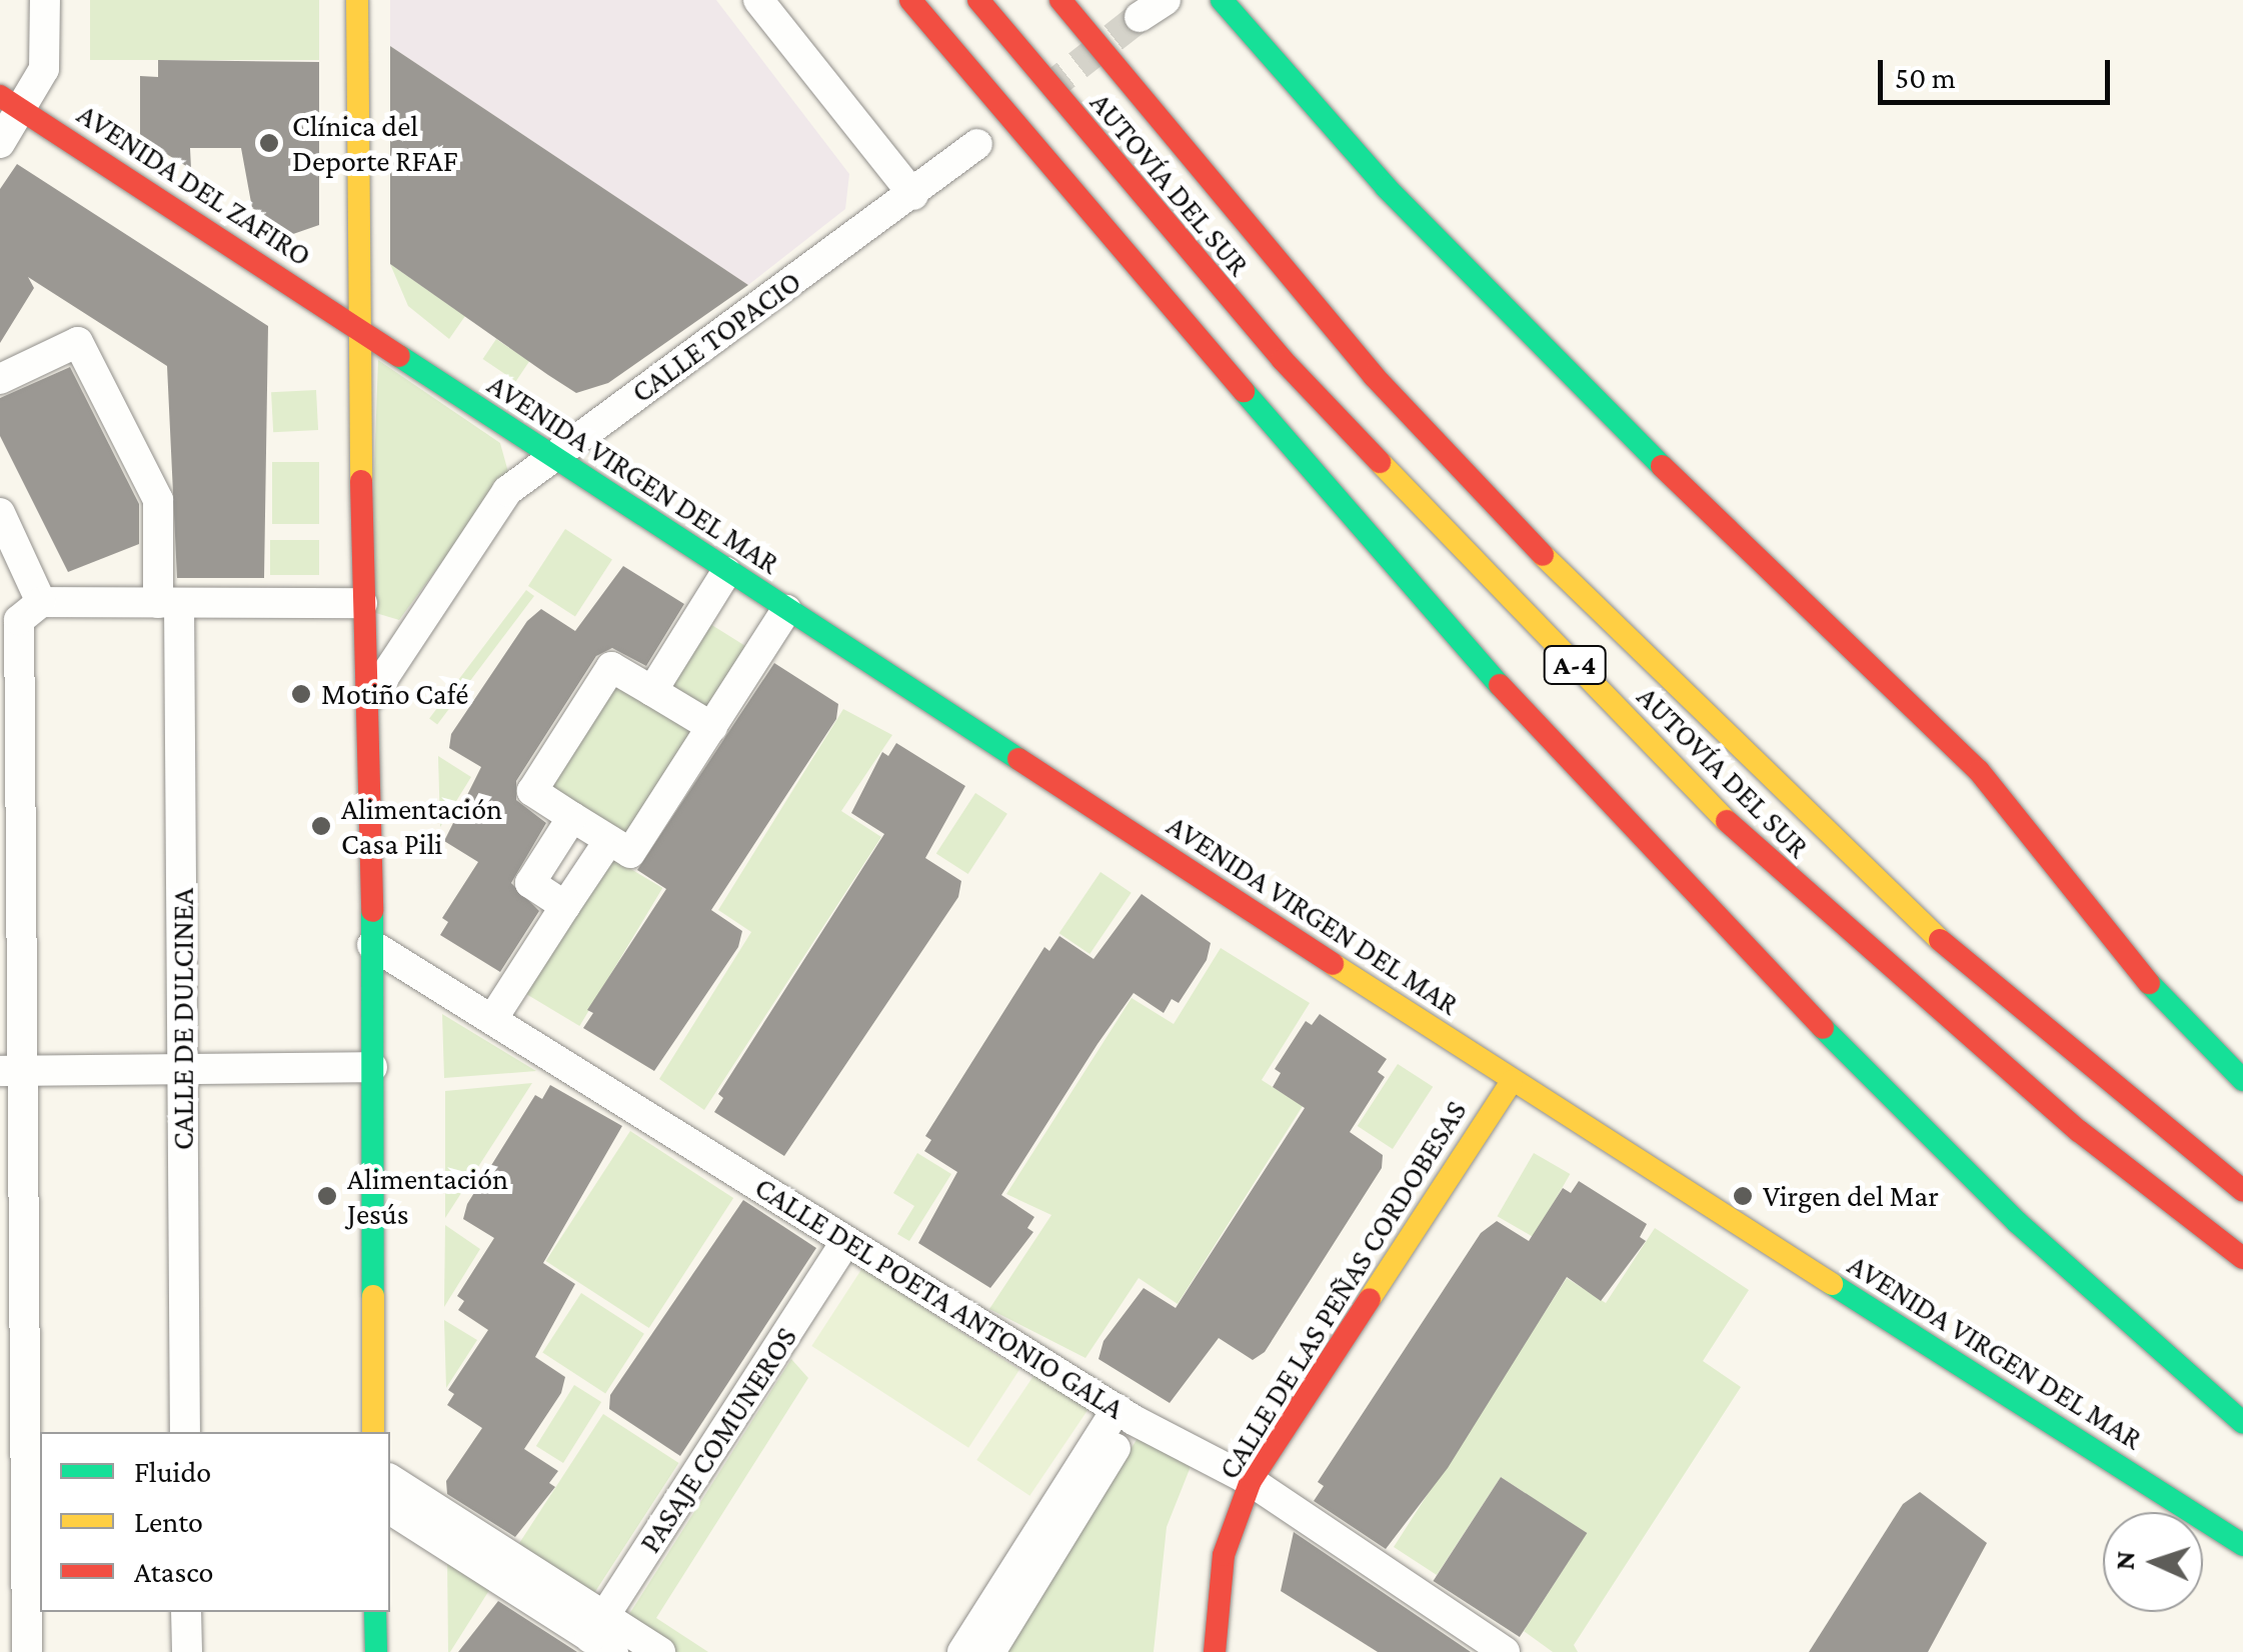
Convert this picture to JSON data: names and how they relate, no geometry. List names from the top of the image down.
{
  "streets": {
    "main road": [
      "AUTOVÍA DEL SUR",
      "AVENIDA DEL ZAFIRO",
      "AVENIDA VIRGEN DEL MAR",
      "A-4",
      "CALLE DE LAS PEÑAS CORDOBESAS"
    ],
    "street": [
      "CALLE TOPACIO",
      "CALLE DE DULCINEA",
      "CALLE DEL POETA ANTONIO GALA",
      "PASAJE COMUNEROS"
    ]
  },
  "crossings": [
    ["AVENIDA DEL ZAFIRO", "AVENIDA VIRGEN DEL MAR"],
    ["CALLE TOPACIO", "AVENIDA VIRGEN DEL MAR"],
    ["AVENIDA VIRGEN DEL MAR", "CALLE DE LAS PEÑAS CORDOBESAS"],
    ["CALLE DE LAS PEÑAS CORDOBESAS", "CALLE DEL POETA ANTONIO GALA"],
    ["CALLE DEL POETA ANTONIO GALA", "PASAJE COMUNEROS"]
  ],
  "places": [
    "Clínica del Deporte RFAF",
    "Motiño Café",
    "Alimentación Casa Pili",
    "Alimentación Jesús",
    "Virgen del Mar"
  ],
  "legend": ["Fluido", "Lento", "Atasco"],
  "scale_bar": "50 m",
  "north": "left"
}
